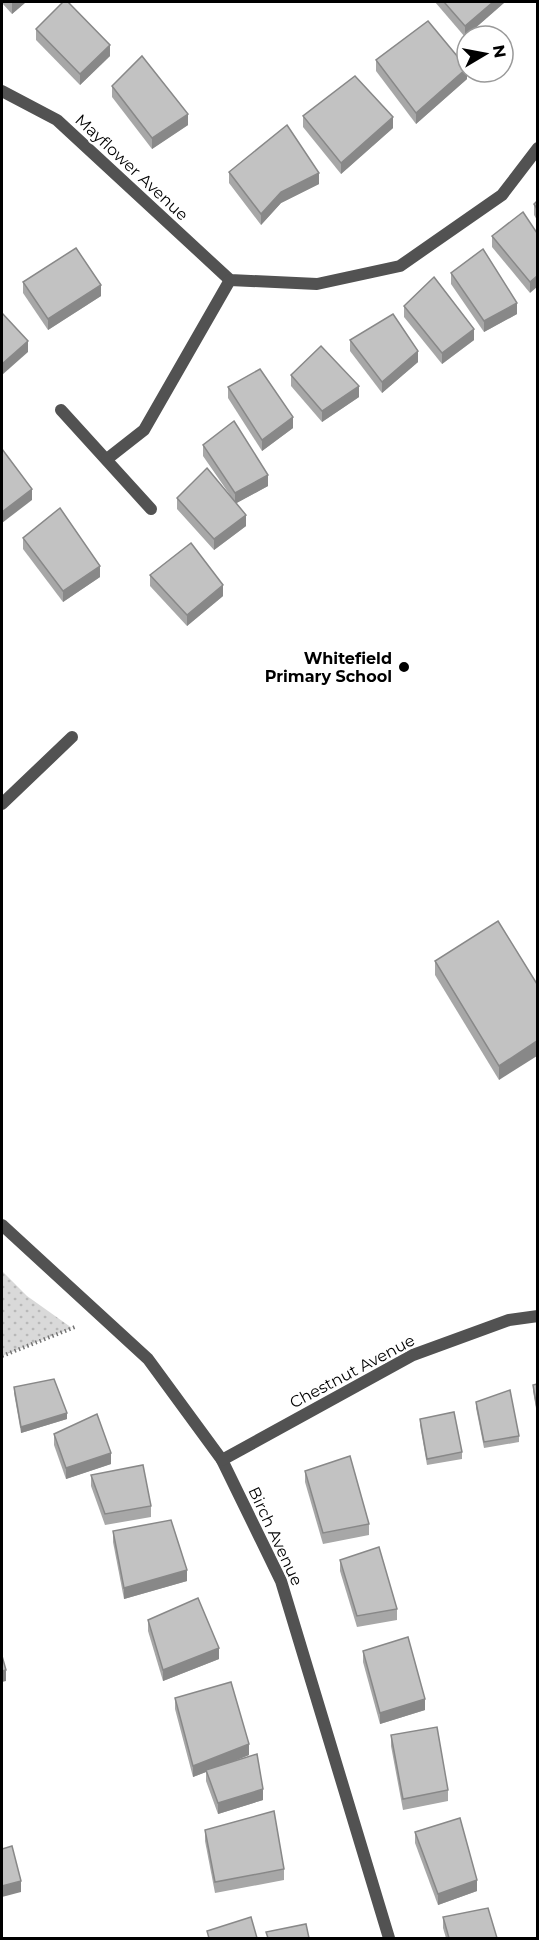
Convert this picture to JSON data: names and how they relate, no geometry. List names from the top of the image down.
{
  "streets": {
    "street": ["Mayflower Avenue", "Chestnut Avenue", "Birch Avenue"]
  },
  "crossings": [
    ["Chestnut Avenue", "Birch Avenue"]
  ],
  "places": ["Whitefield Primary School"],
  "north": "right"
}
